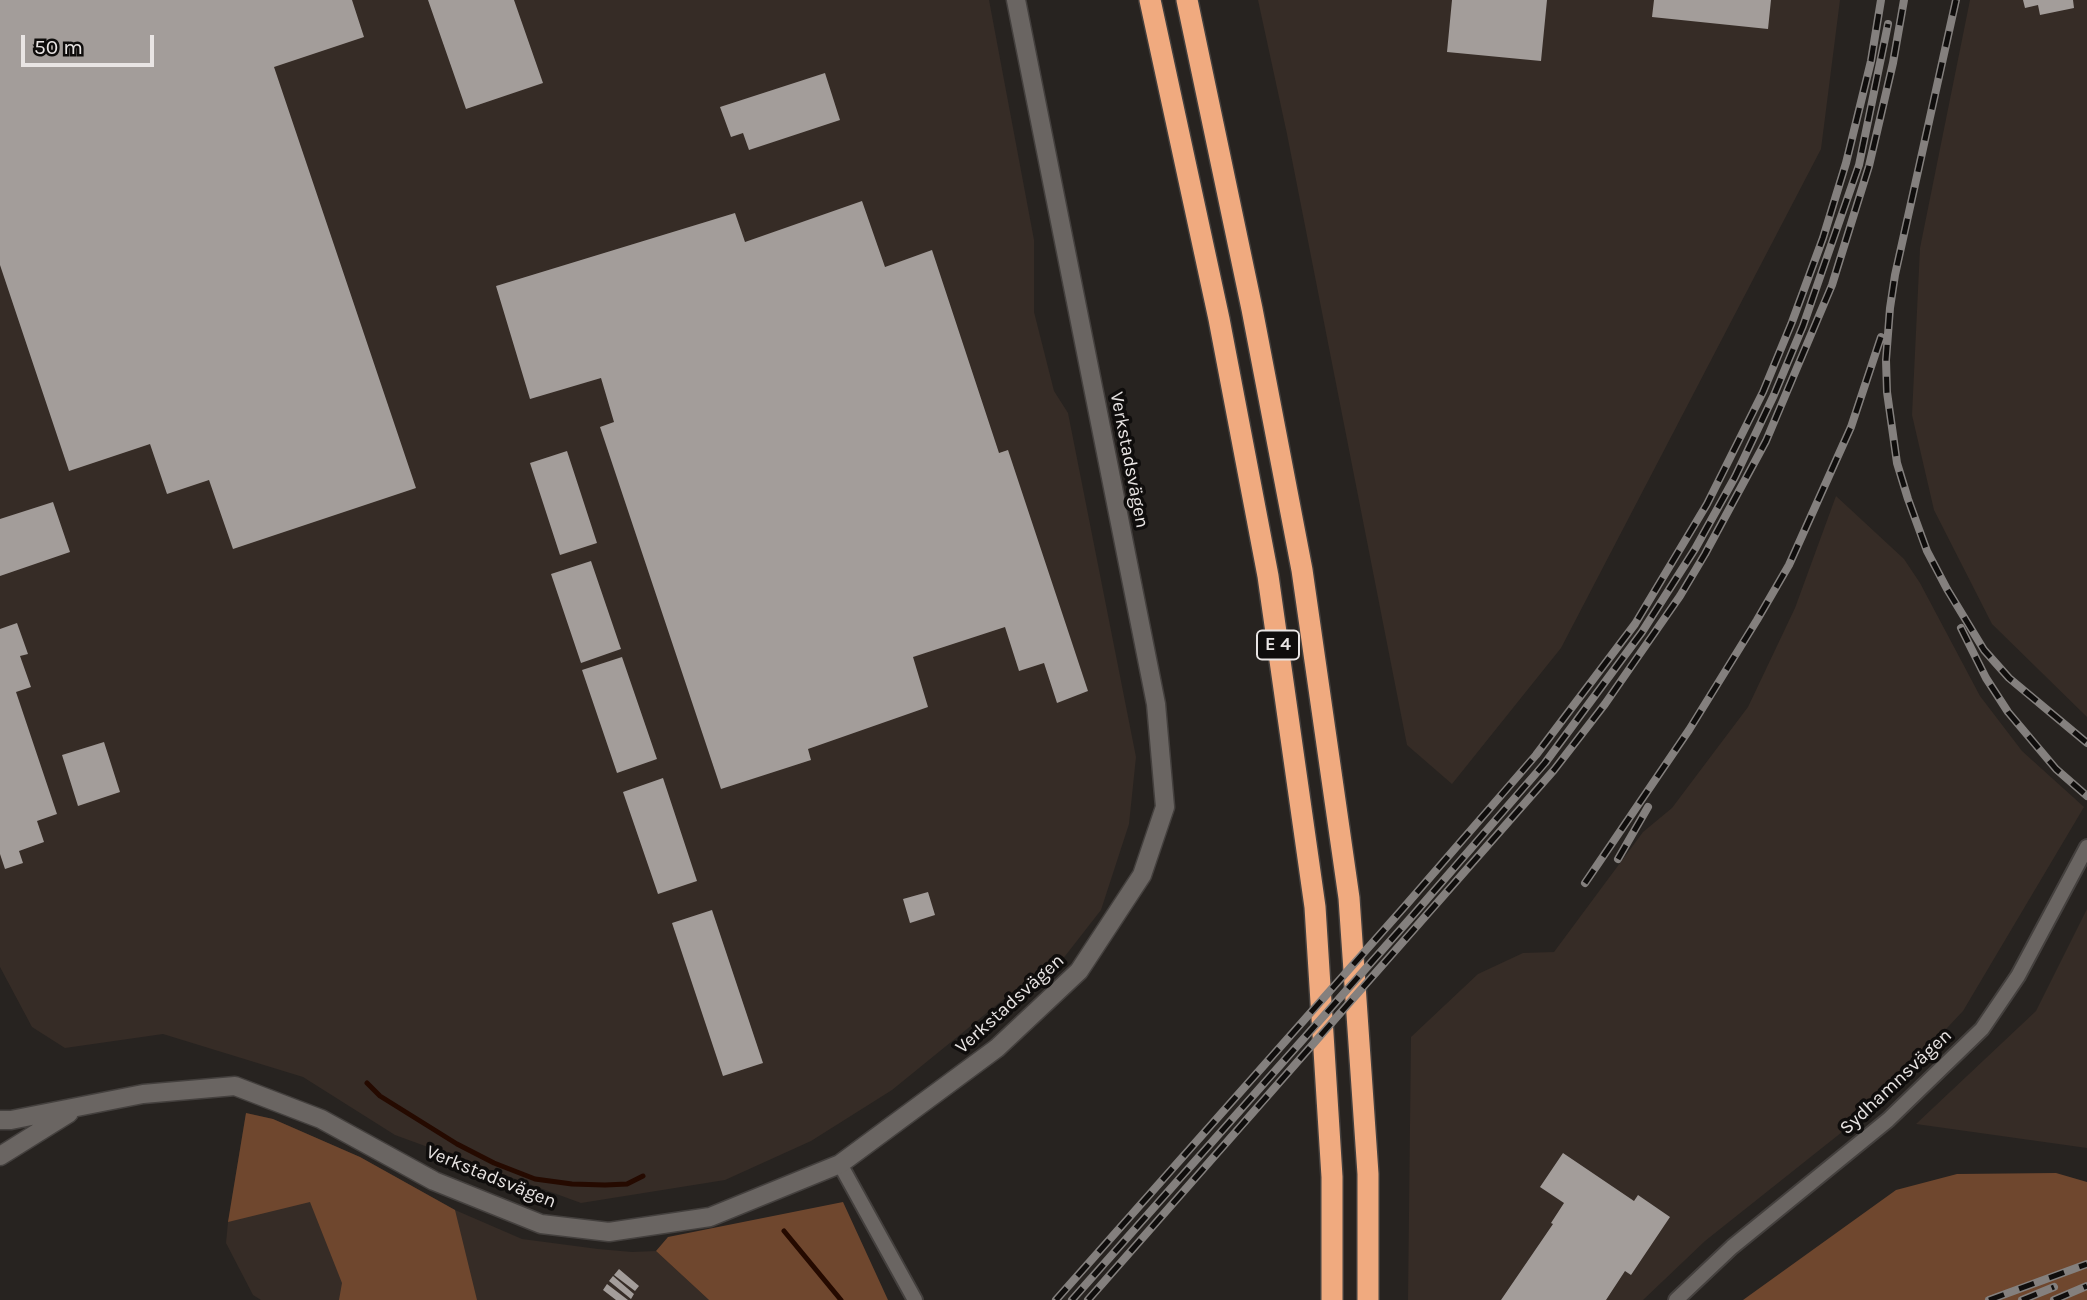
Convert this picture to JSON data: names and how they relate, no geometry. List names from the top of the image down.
{
  "streets": {
    "highway": ["E 4"],
    "main road": ["Verkstadsvägen"],
    "street": ["Sydhamnsvägen"]
  },
  "scale_bar": "50 m"
}
